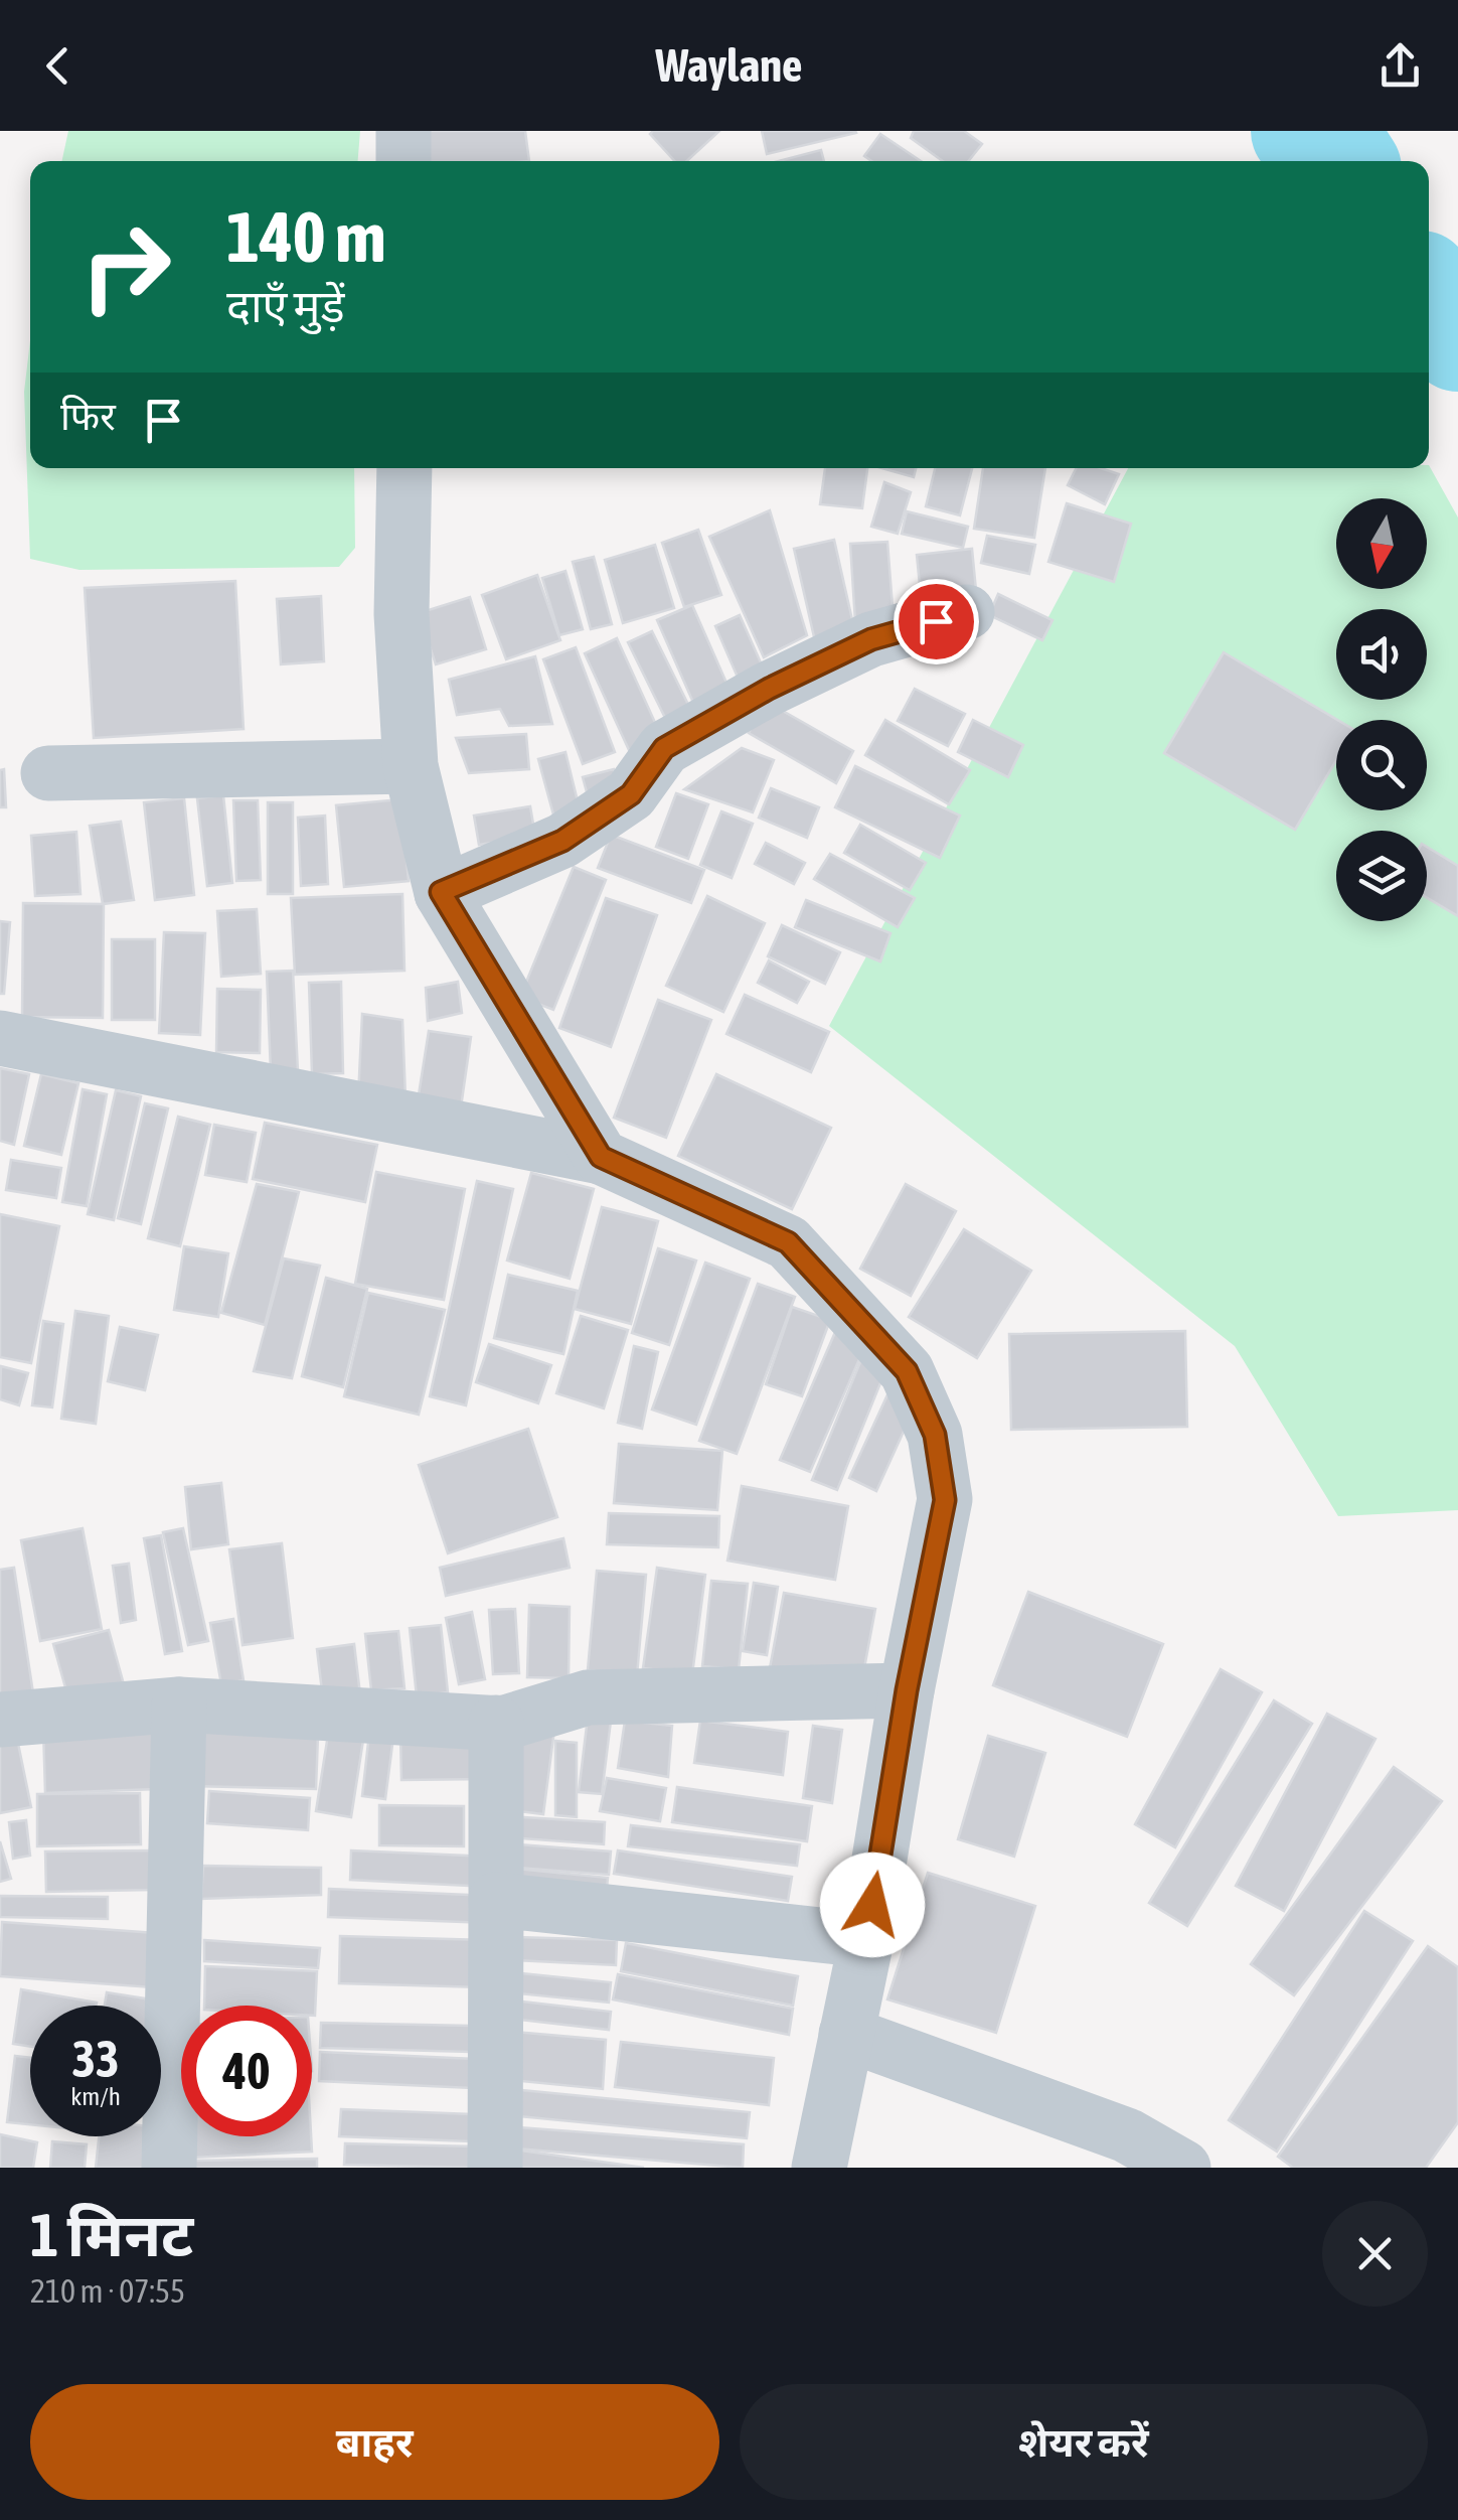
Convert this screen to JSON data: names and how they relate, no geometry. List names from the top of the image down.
{
  "north": "bottom",
  "page": {
    "header": "Waylane",
    "turn": ["140 m", "दाएँ मुड़ें"],
    "then": "फिर",
    "speed": "33 km/h",
    "limit": "40",
    "heading": ["1 मिनट", "210 m · 07:55"],
    "buttons": ["बाहर", "शेयर करें"]
  }
}
